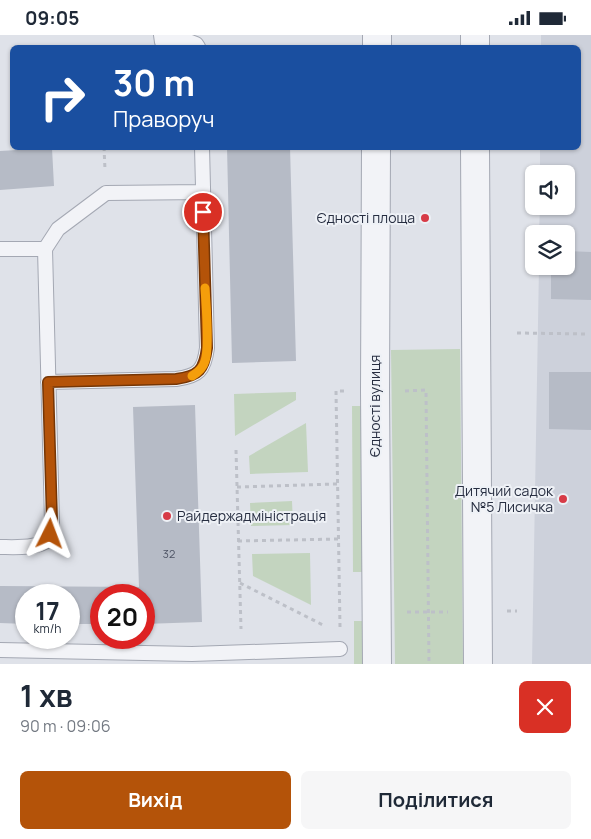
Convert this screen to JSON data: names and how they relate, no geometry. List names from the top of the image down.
{
  "streets": {
    "street": ["Єдності вулиця"]
  },
  "places": ["Єдності площа", "Дитячий садок №5 Лисичка", "Райдержадміністрація"],
  "house_numbers": ["32"],
  "page": {
    "status": "09:05",
    "turn": ["30 m", "Праворуч"],
    "speed": "17 km/h",
    "limit": "20",
    "heading": ["1 хв", "90 m · 09:06"],
    "buttons": ["Вихід", "Поділитися"]
  }
}
